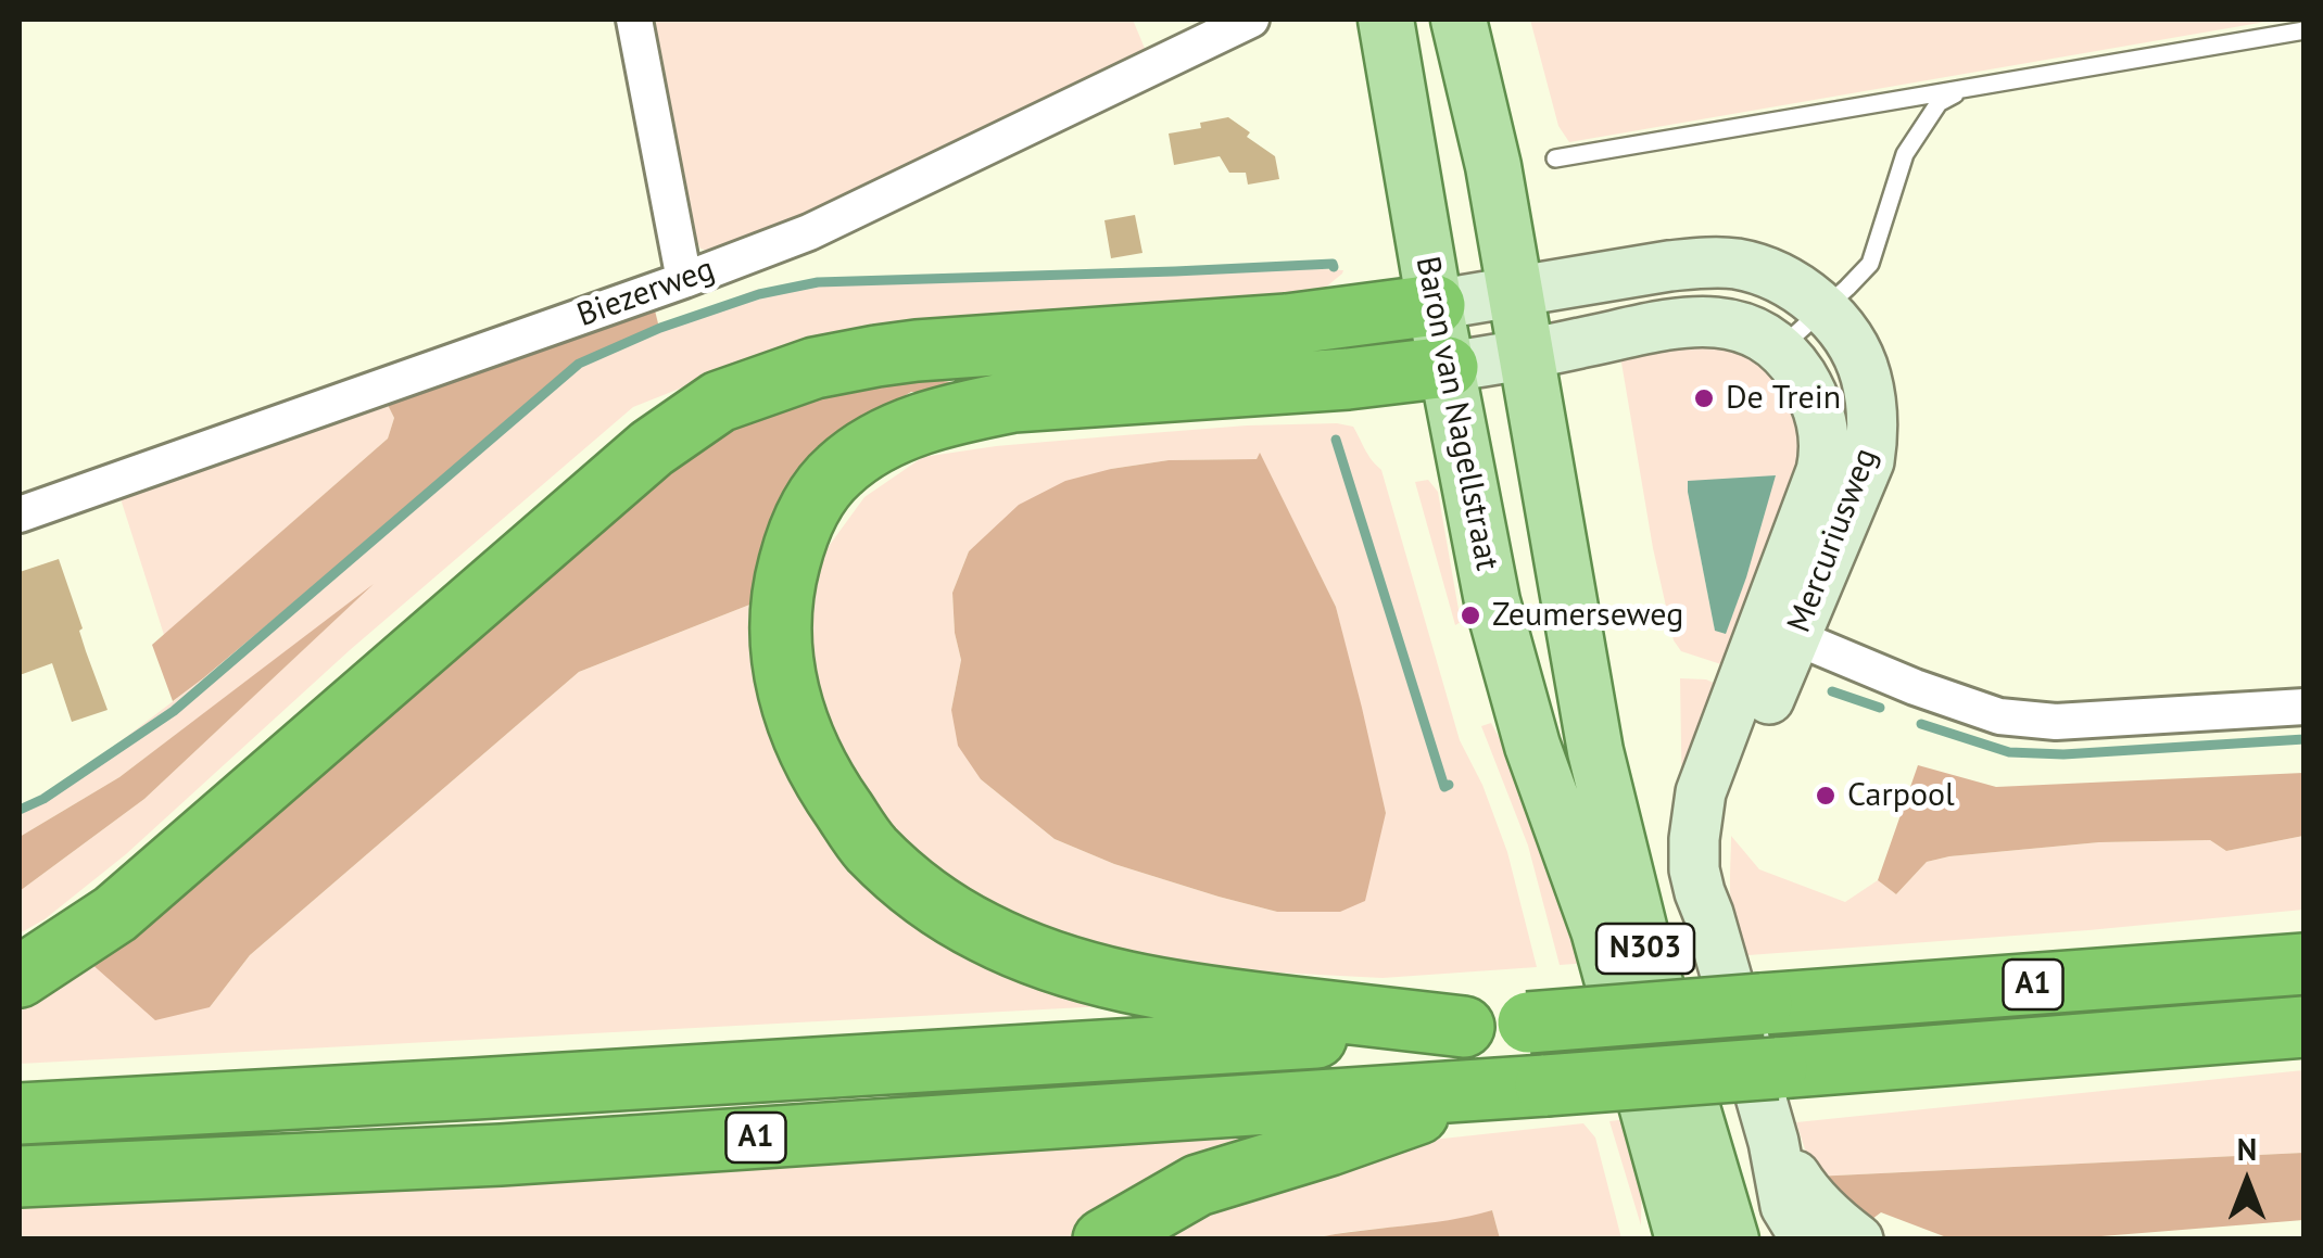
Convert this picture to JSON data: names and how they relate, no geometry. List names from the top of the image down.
{
  "streets": {
    "highway": ["A1"],
    "main road": ["Baron van Nagellstraat", "N303"],
    "street": ["Biezerweg", "Mercuriusweg"]
  },
  "crossings": [
    ["Baron van Nagellstraat", "Mercuriusweg"],
    ["Baron van Nagellstraat", "A1"],
    ["Mercuriusweg", "N303"],
    ["Mercuriusweg", "A1"]
  ],
  "places": ["De Trein", "Zeumerseweg", "Carpool"],
  "north": "top"
}
